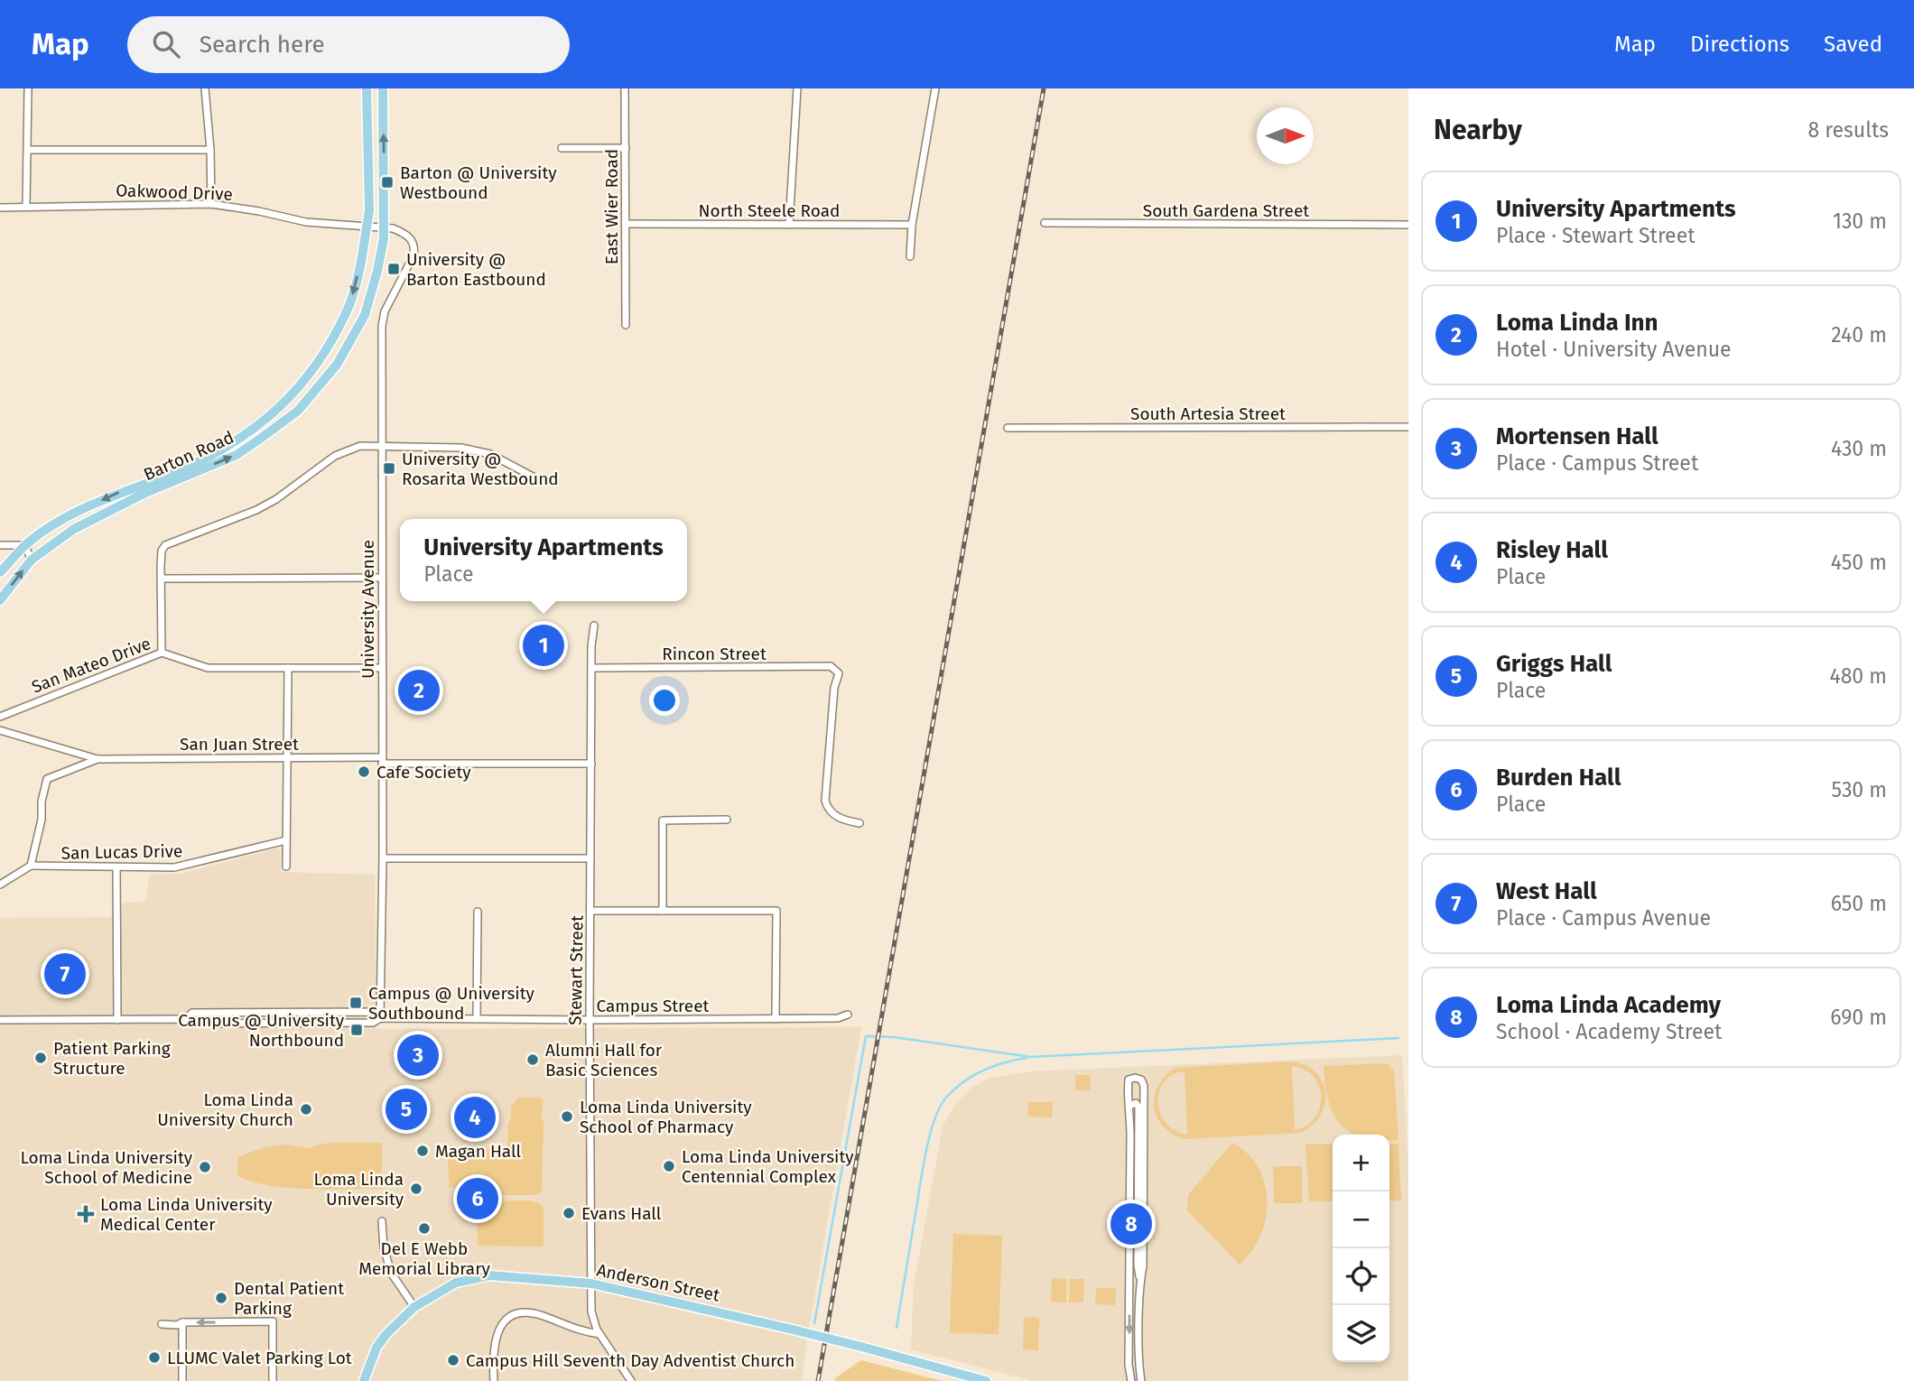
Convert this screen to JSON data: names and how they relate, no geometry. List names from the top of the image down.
{
  "streets": {
    "main road": ["Barton Road", "Anderson Street"],
    "street": [
      "Oakwood Drive",
      "East Wier Road",
      "North Steele Road",
      "South Gardena Street",
      "South Artesia Street",
      "University Avenue",
      "Rincon Street",
      "San Mateo Drive",
      "San Juan Street",
      "San Lucas Drive",
      "Stewart Street",
      "Campus Street"
    ]
  },
  "crossings": [
    ["Oakwood Drive", "Barton Road"],
    ["Oakwood Drive", "University Avenue"],
    ["East Wier Road", "North Steele Road"],
    ["Barton Road", "University Avenue"],
    ["University Avenue", "San Mateo Drive"],
    ["University Avenue", "San Juan Street"],
    ["University Avenue", "Campus Street"],
    ["Rincon Street", "Stewart Street"],
    ["San Juan Street", "San Lucas Drive"],
    ["San Juan Street", "Stewart Street"],
    ["Stewart Street", "Campus Street"],
    ["Stewart Street", "Anderson Street"]
  ],
  "places": {
    "transit": [
      "Barton @ University Westbound",
      "University @ Barton Eastbound",
      "University @ Rosarita Westbound",
      "Campus @ University Southbound",
      "Campus @ University Northbound"
    ],
    "other": [
      "Cafe Society",
      "Patient Parking Structure",
      "Alumni Hall for Basic Sciences",
      "Loma Linda University Church",
      "Loma Linda University School of Pharmacy",
      "Magan Hall",
      "Loma Linda University Centennial Complex",
      "Loma Linda University School of Medicine",
      "Loma Linda University",
      "Evans Hall",
      "Del E Webb Memorial Library",
      "Dental Patient Parking",
      "LLUMC Valet Parking Lot",
      "Campus Hill Seventh Day Adventist Church"
    ],
    "health": ["Loma Linda University Medical Center"]
  },
  "north": "right",
  "page": {
    "header": "Map",
    "search": "Search here",
    "nav": ["Map", "Directions", "Saved"],
    "heading": ["Nearby", "8 results"],
    "list": [
      {
        "mark": "1",
        "name": "University Apartments",
        "note": "Place · Stewart Street",
        "value": "130 m"
      },
      {
        "mark": "2",
        "name": "Loma Linda Inn",
        "note": "Hotel · University Avenue",
        "value": "240 m"
      },
      {
        "mark": "3",
        "name": "Mortensen Hall",
        "note": "Place · Campus Street",
        "value": "430 m"
      },
      {
        "mark": "4",
        "name": "Risley Hall",
        "note": "Place",
        "value": "450 m"
      },
      {
        "mark": "5",
        "name": "Griggs Hall",
        "note": "Place",
        "value": "480 m"
      },
      {
        "mark": "6",
        "name": "Burden Hall",
        "note": "Place",
        "value": "530 m"
      },
      {
        "mark": "7",
        "name": "West Hall",
        "note": "Place · Campus Avenue",
        "value": "650 m"
      },
      {
        "mark": "8",
        "name": "Loma Linda Academy",
        "note": "School · Academy Street",
        "value": "690 m"
      }
    ],
    "popup": ["University Apartments", "Place"],
    "pins": [
      "1",
      "2",
      "7",
      "3",
      "5",
      "4",
      "6",
      "8"
    ],
    "map_buttons": ["+", "−"]
  }
}
